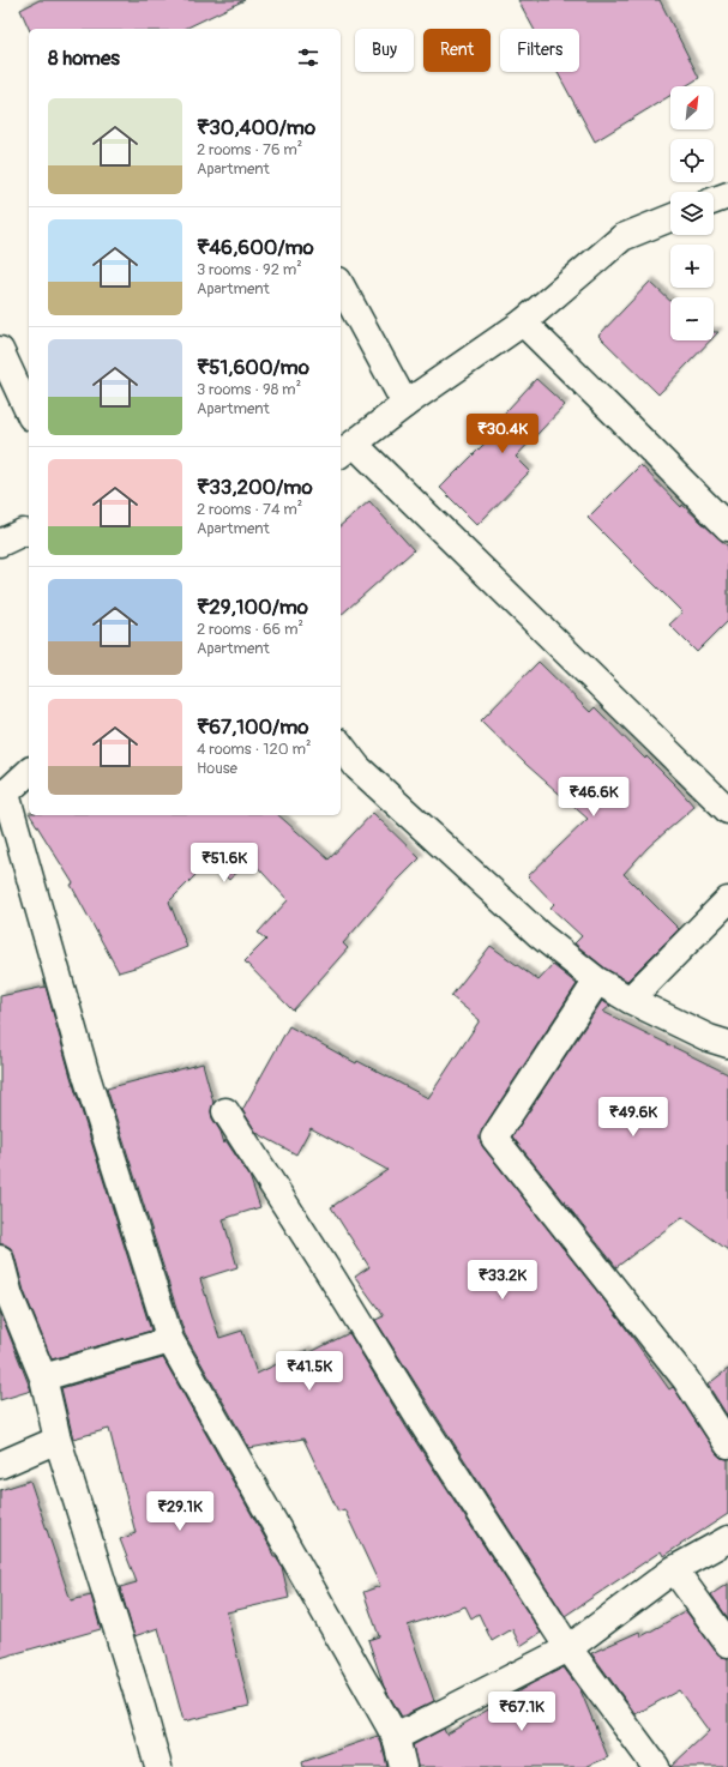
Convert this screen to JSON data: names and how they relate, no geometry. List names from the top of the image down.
{
  "north": "top right",
  "page": {
    "chip": ["Buy", "Rent", "Filters"],
    "heading": "8 homes",
    "map_buttons": ["+", "−"],
    "list": [
      {
        "name": "₹30,400/mo",
        "note": "2 rooms · 76 m² · Apartment"
      },
      {
        "name": "₹46,600/mo",
        "note": "3 rooms · 92 m² · Apartment"
      },
      {
        "name": "₹51,600/mo",
        "note": "3 rooms · 98 m² · Apartment"
      },
      {
        "name": "₹33,200/mo",
        "note": "2 rooms · 74 m² · Apartment"
      },
      {
        "name": "₹29,100/mo",
        "note": "2 rooms · 66 m² · Apartment"
      },
      {
        "name": "₹67,100/mo",
        "note": "4 rooms · 120 m² · House"
      }
    ],
    "price": [
      "₹30.4K",
      "₹46.6K",
      "₹51.6K",
      "₹49.6K",
      "₹33.2K",
      "₹41.5K",
      "₹29.1K",
      "₹67.1K"
    ]
  }
}
